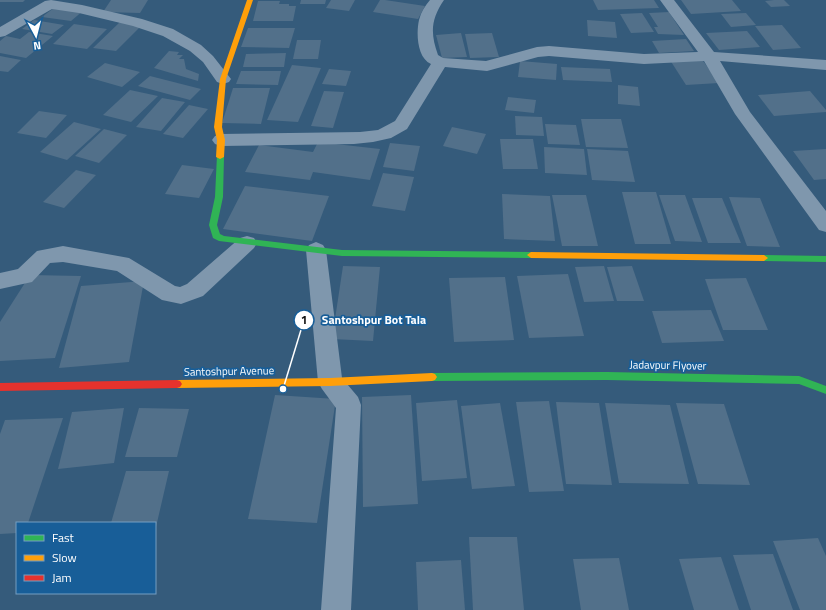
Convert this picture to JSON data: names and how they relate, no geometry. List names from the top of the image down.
{
  "streets": {
    "street": ["Jadavpur Flyover", "Santoshpur Avenue"]
  },
  "crossings": [
    ["Jadavpur Flyover", "Santoshpur Avenue"]
  ],
  "places": ["Santoshpur Bot Tala"],
  "legend": ["Fast", "Slow", "Jam"],
  "north": "bottom"
}
